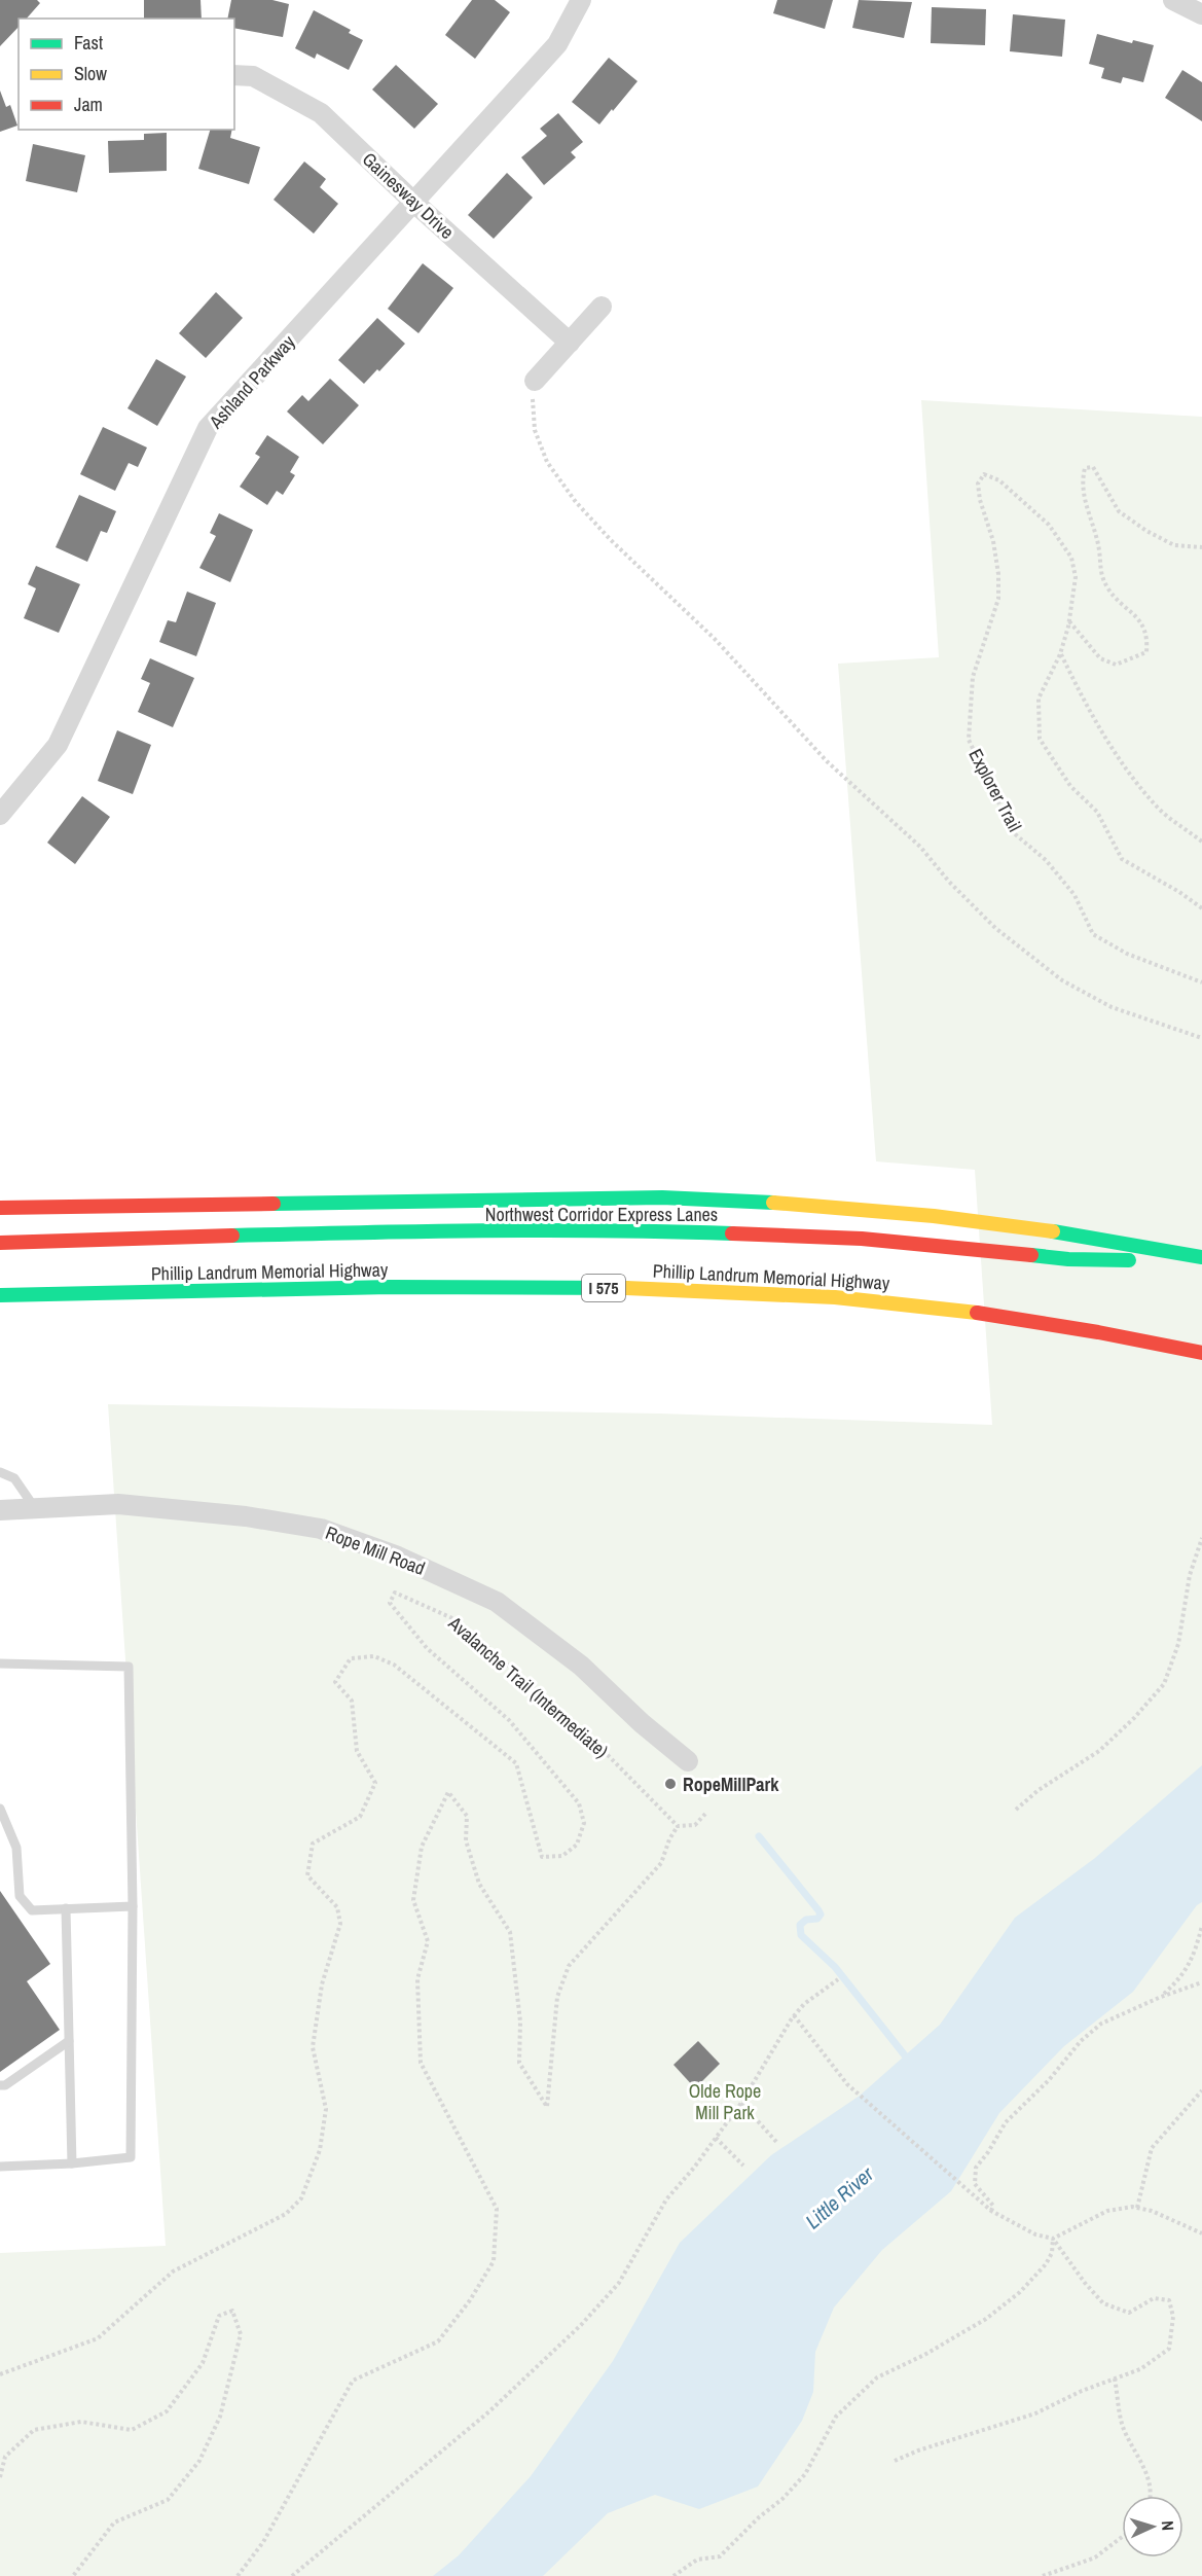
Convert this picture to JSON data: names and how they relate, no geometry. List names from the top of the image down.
{
  "streets": {
    "highway": ["Northwest Corridor Express Lanes", "Phillip Landrum Memorial Highway", "I 575"],
    "street": ["Gainesway Drive", "Ashland Parkway", "Rope Mill Road"],
    "path": ["Explorer Trail", "Avalanche Trail (Intermediate)"]
  },
  "crossings": [
    ["Gainesway Drive", "Ashland Parkway"]
  ],
  "water": ["Little River"],
  "parks": ["Olde Rope Mill Park"],
  "places": ["RopeMillPark"],
  "legend": ["Fast", "Slow", "Jam"],
  "north": "right"
}
